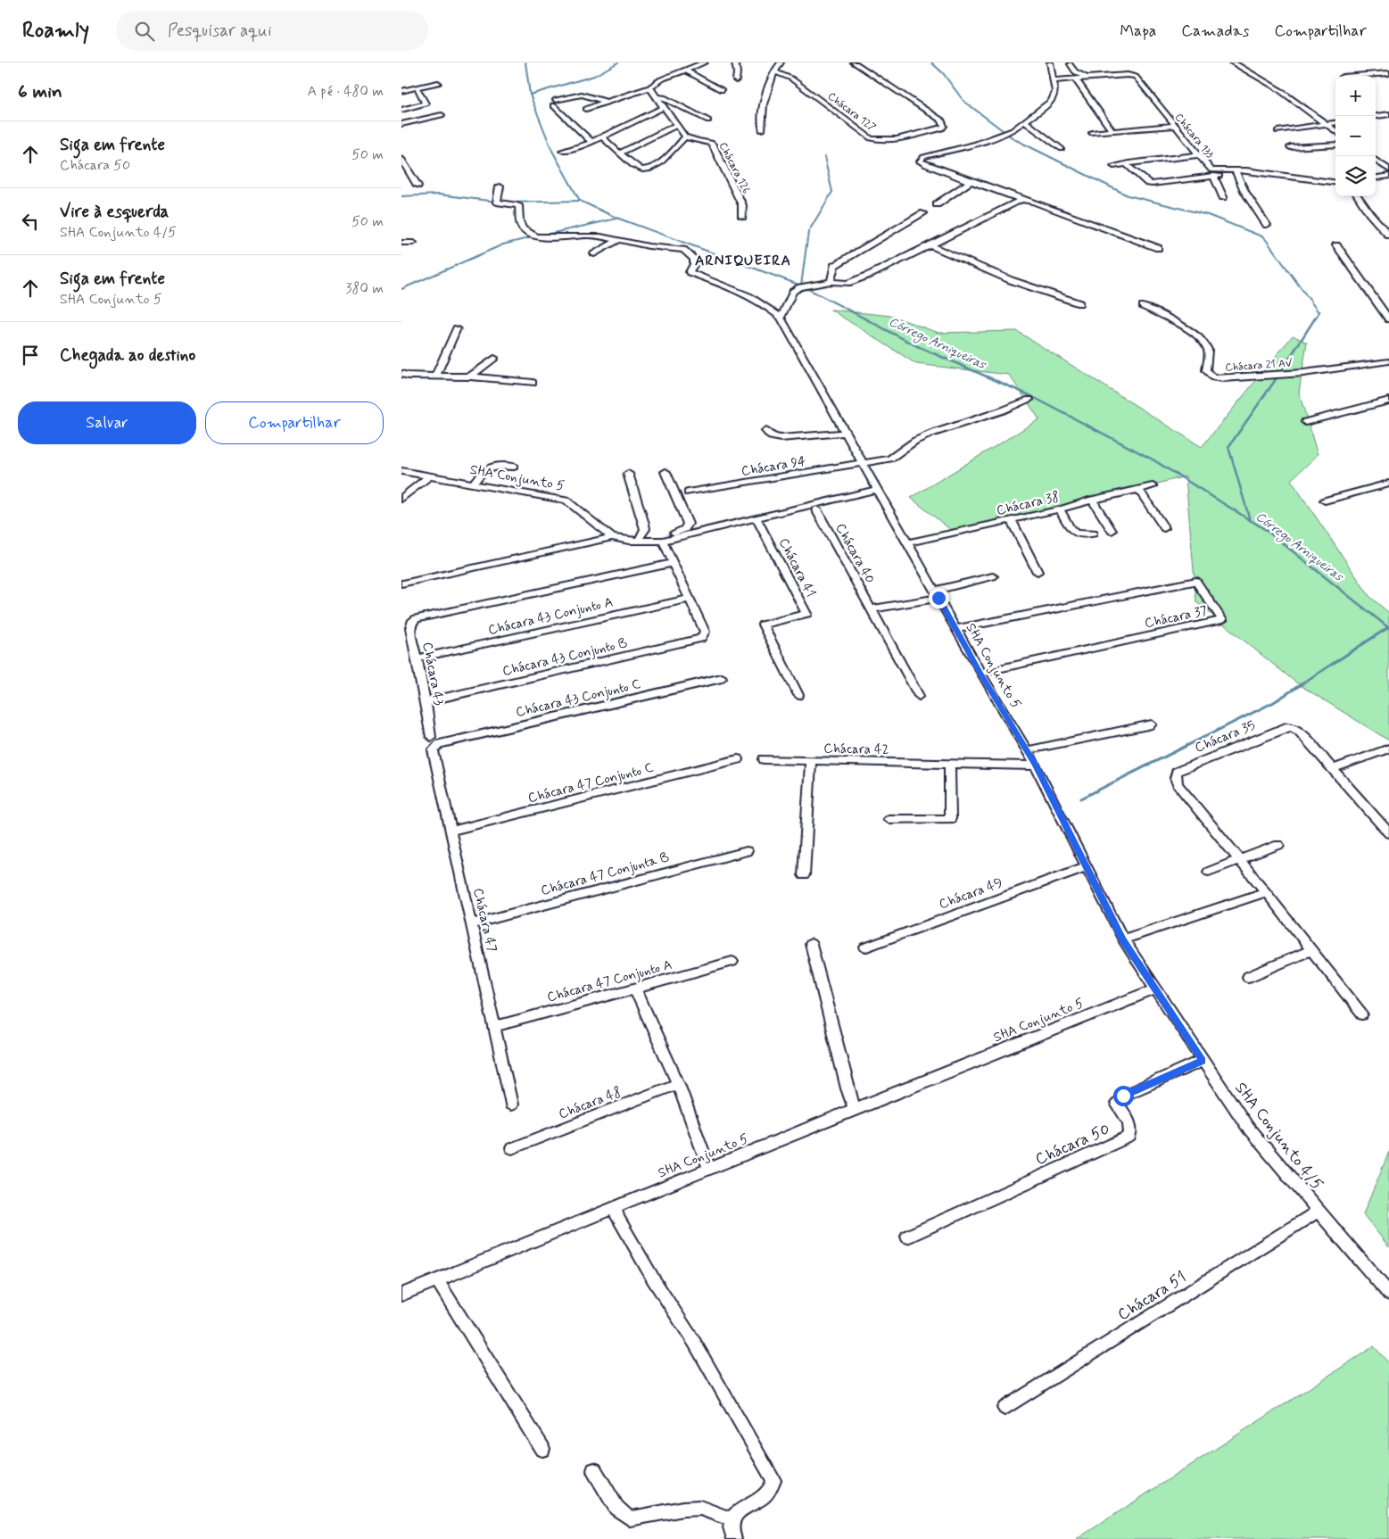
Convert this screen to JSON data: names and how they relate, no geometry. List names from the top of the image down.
{
  "streets": {
    "street": [
      "Chácara 127",
      "Chácara 133",
      "Chácara 126",
      "Chácara 21 AV",
      "Chácara 94",
      "SHA Conjunto 5",
      "Chácara 38",
      "Chácara 40",
      "Chácara 41",
      "Chácara 43 Conjunto A",
      "Chácara 37",
      "Chácara 43 Conjunto B",
      "Chácara 43",
      "Chácara 43 Conjunto C",
      "Chácara 35",
      "Chácara 42",
      "Chácara 47 Conjunto C",
      "Chácara 47 Conjunta B",
      "Chácara 49",
      "Chácara 47",
      "Chácara 47 Conjunto A",
      "Chácara 48",
      "SHA Conjunto 4/5",
      "Chácara 50",
      "Chácara 51"
    ]
  },
  "crossings": [
    ["Chácara 94", "SHA Conjunto 5"],
    ["SHA Conjunto 5", "Chácara 38"],
    ["SHA Conjunto 5", "Chácara 41"],
    ["SHA Conjunto 5", "Chácara 37"],
    ["SHA Conjunto 5", "Chácara 42"],
    ["SHA Conjunto 5", "Chácara 49"],
    ["SHA Conjunto 5", "SHA Conjunto 4/5"],
    ["Chácara 43 Conjunto A", "Chácara 43 Conjunto B"],
    ["Chácara 43 Conjunto A", "Chácara 43"],
    ["Chácara 43 Conjunto B", "Chácara 43"],
    ["Chácara 43 Conjunto C", "Chácara 47"],
    ["Chácara 47 Conjunto C", "Chácara 47"],
    ["Chácara 47 Conjunta B", "Chácara 47"],
    ["Chácara 47", "Chácara 47 Conjunto A"],
    ["SHA Conjunto 4/5", "Chácara 50"],
    ["SHA Conjunto 4/5", "Chácara 51"]
  ],
  "districts": ["ARNIQUEIRA"],
  "water": ["Córrego Arniqueiras"],
  "page": {
    "header": "Roamly",
    "search": "Pesquisar aqui",
    "nav": ["Mapa", "Camadas", "Compartilhar"],
    "heading": ["6 min", "A pé · 480 m"],
    "map_buttons": ["+", "−"],
    "list": [
      ["Siga em frente", "Chácara 50", "50 m"],
      ["Vire à esquerda", "SHA Conjunto 4/5", "50 m"],
      ["Siga em frente", "SHA Conjunto 5", "380 m"],
      "Chegada ao destino"
    ],
    "buttons": ["Salvar", "Compartilhar"]
  }
}
